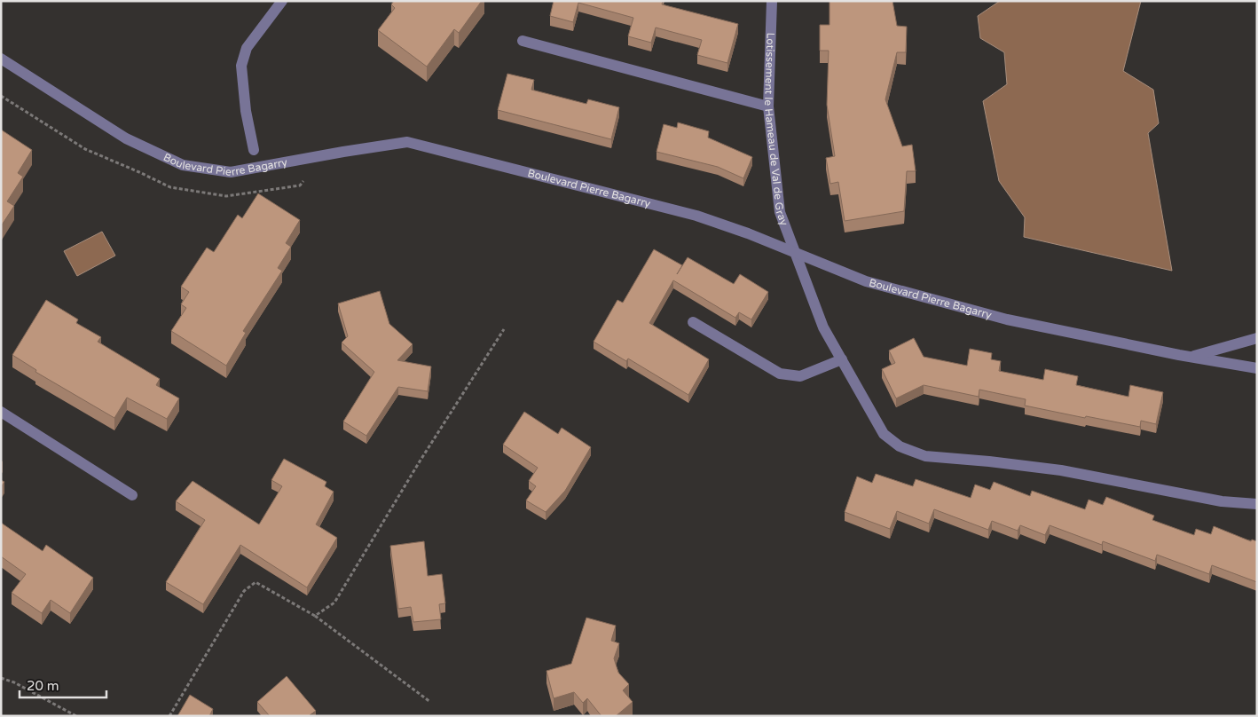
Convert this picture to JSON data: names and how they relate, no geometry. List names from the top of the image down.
{
  "streets": {
    "street": ["Lotissement le Hameau de Val de Gray", "Boulevard Pierre Bagarry"]
  },
  "crossings": [
    ["Lotissement le Hameau de Val de Gray", "Boulevard Pierre Bagarry"]
  ],
  "scale_bar": "20 m"
}
